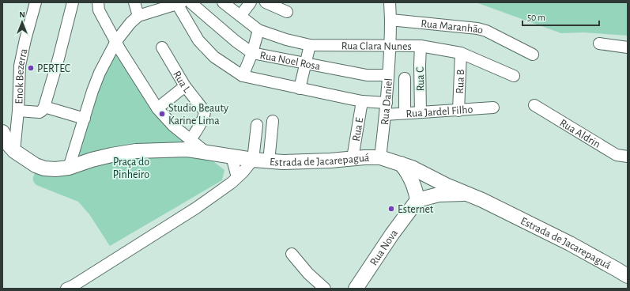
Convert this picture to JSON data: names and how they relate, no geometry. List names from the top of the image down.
{
  "streets": {
    "street": [
      "Rua Maranhão",
      "Rua Clara Nunes",
      "Rua Noel Rosa",
      "Enok Bezerra",
      "Rua C",
      "Rua L",
      "Rua B",
      "Rua Daniel",
      "Rua Jardel Filho",
      "Rua E",
      "Rua Aldrin",
      "Estrada de Jacarepaguá",
      "Rua Nova"
    ]
  },
  "crossings": [
    ["Rua Clara Nunes", "Rua C"],
    ["Rua Clara Nunes", "Rua B"],
    ["Rua Clara Nunes", "Rua Daniel"],
    ["Rua Noel Rosa", "Rua Daniel"],
    ["Enok Bezerra", "Estrada de Jacarepaguá"],
    ["Rua C", "Rua Jardel Filho"],
    ["Rua B", "Rua Jardel Filho"],
    ["Rua Daniel", "Rua Jardel Filho"],
    ["Rua Daniel", "Estrada de Jacarepaguá"],
    ["Rua E", "Estrada de Jacarepaguá"]
  ],
  "parks": ["Praça do Pinheiro"],
  "places": ["PERTEC", "Studio Beauty Karine Lima", "Esternet"],
  "scale_bar": "50 m",
  "north": "top"
}
